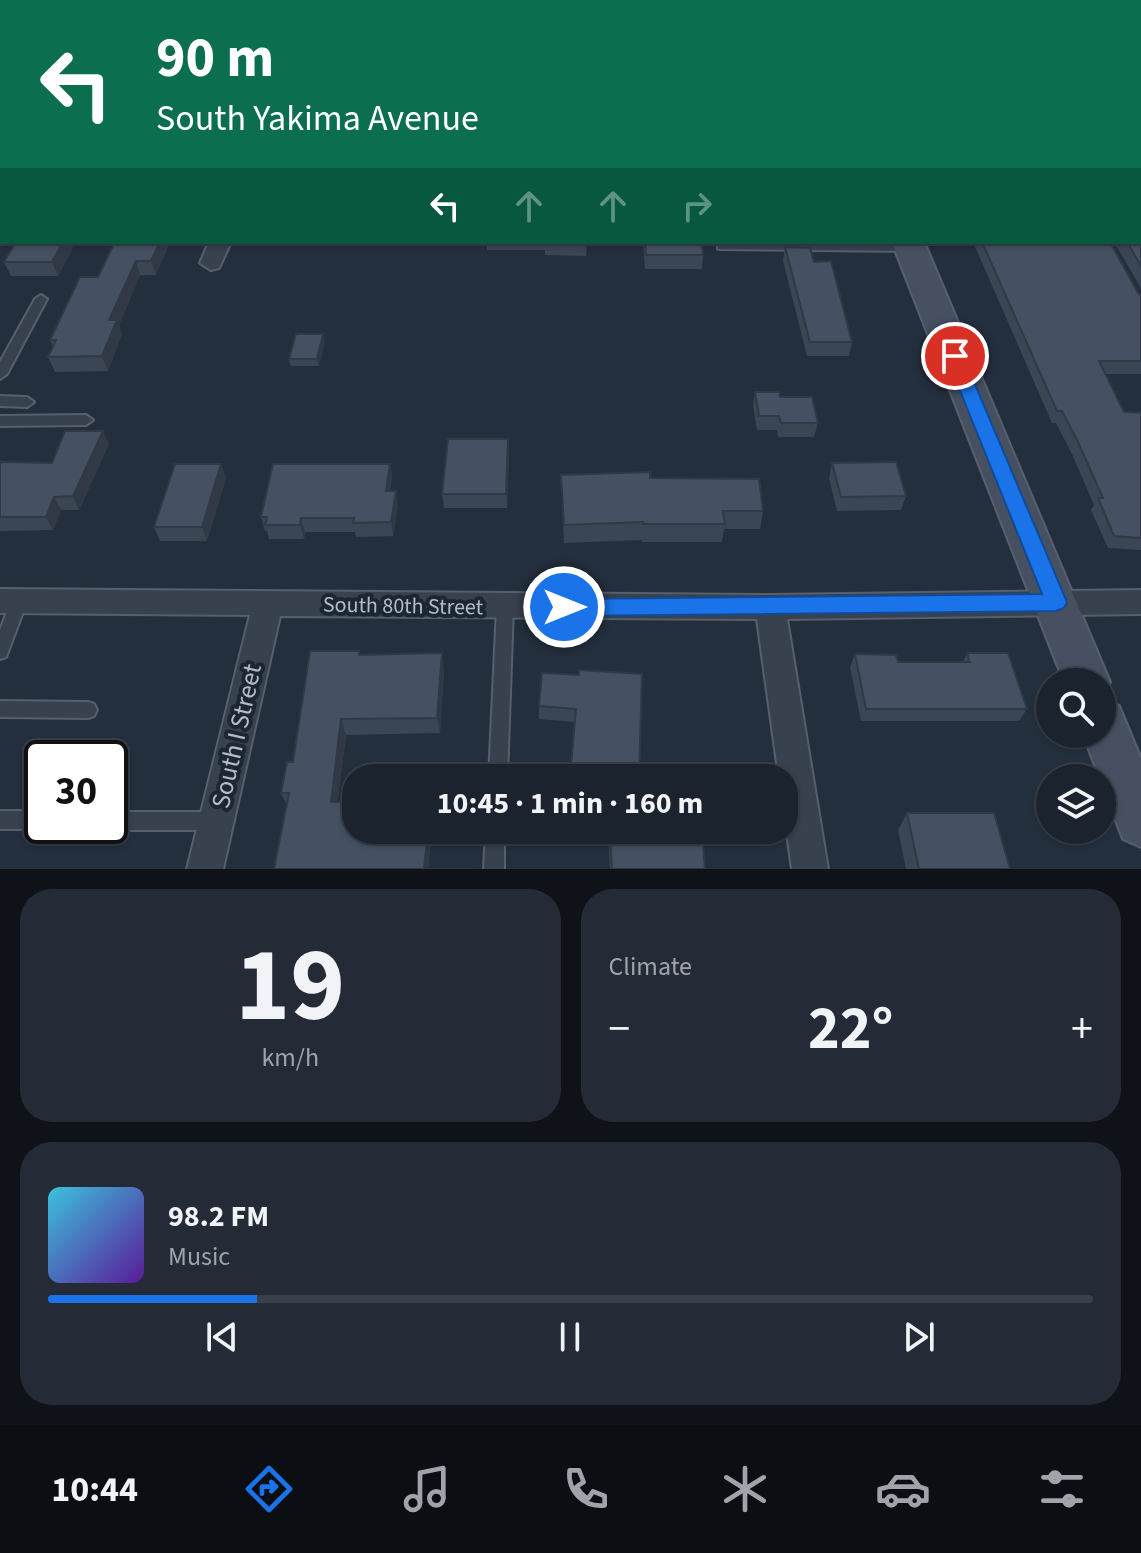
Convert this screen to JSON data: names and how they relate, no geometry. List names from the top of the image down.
{
  "streets": {
    "street": ["South 80th Street", "South I Street"]
  },
  "crossings": [
    ["South 80th Street", "South I Street"]
  ],
  "page": {
    "turn": ["90 m", "South Yakima Avenue"],
    "limit": "30",
    "trip": "10:45 · 1 min · 160 m",
    "tile": [
      ["19", "km/h"],
      "Climate"
    ],
    "heat": ["−", "22°", "+"],
    "song": ["98.2 FM", "Music"],
    "tabs": "10:44"
  }
}
